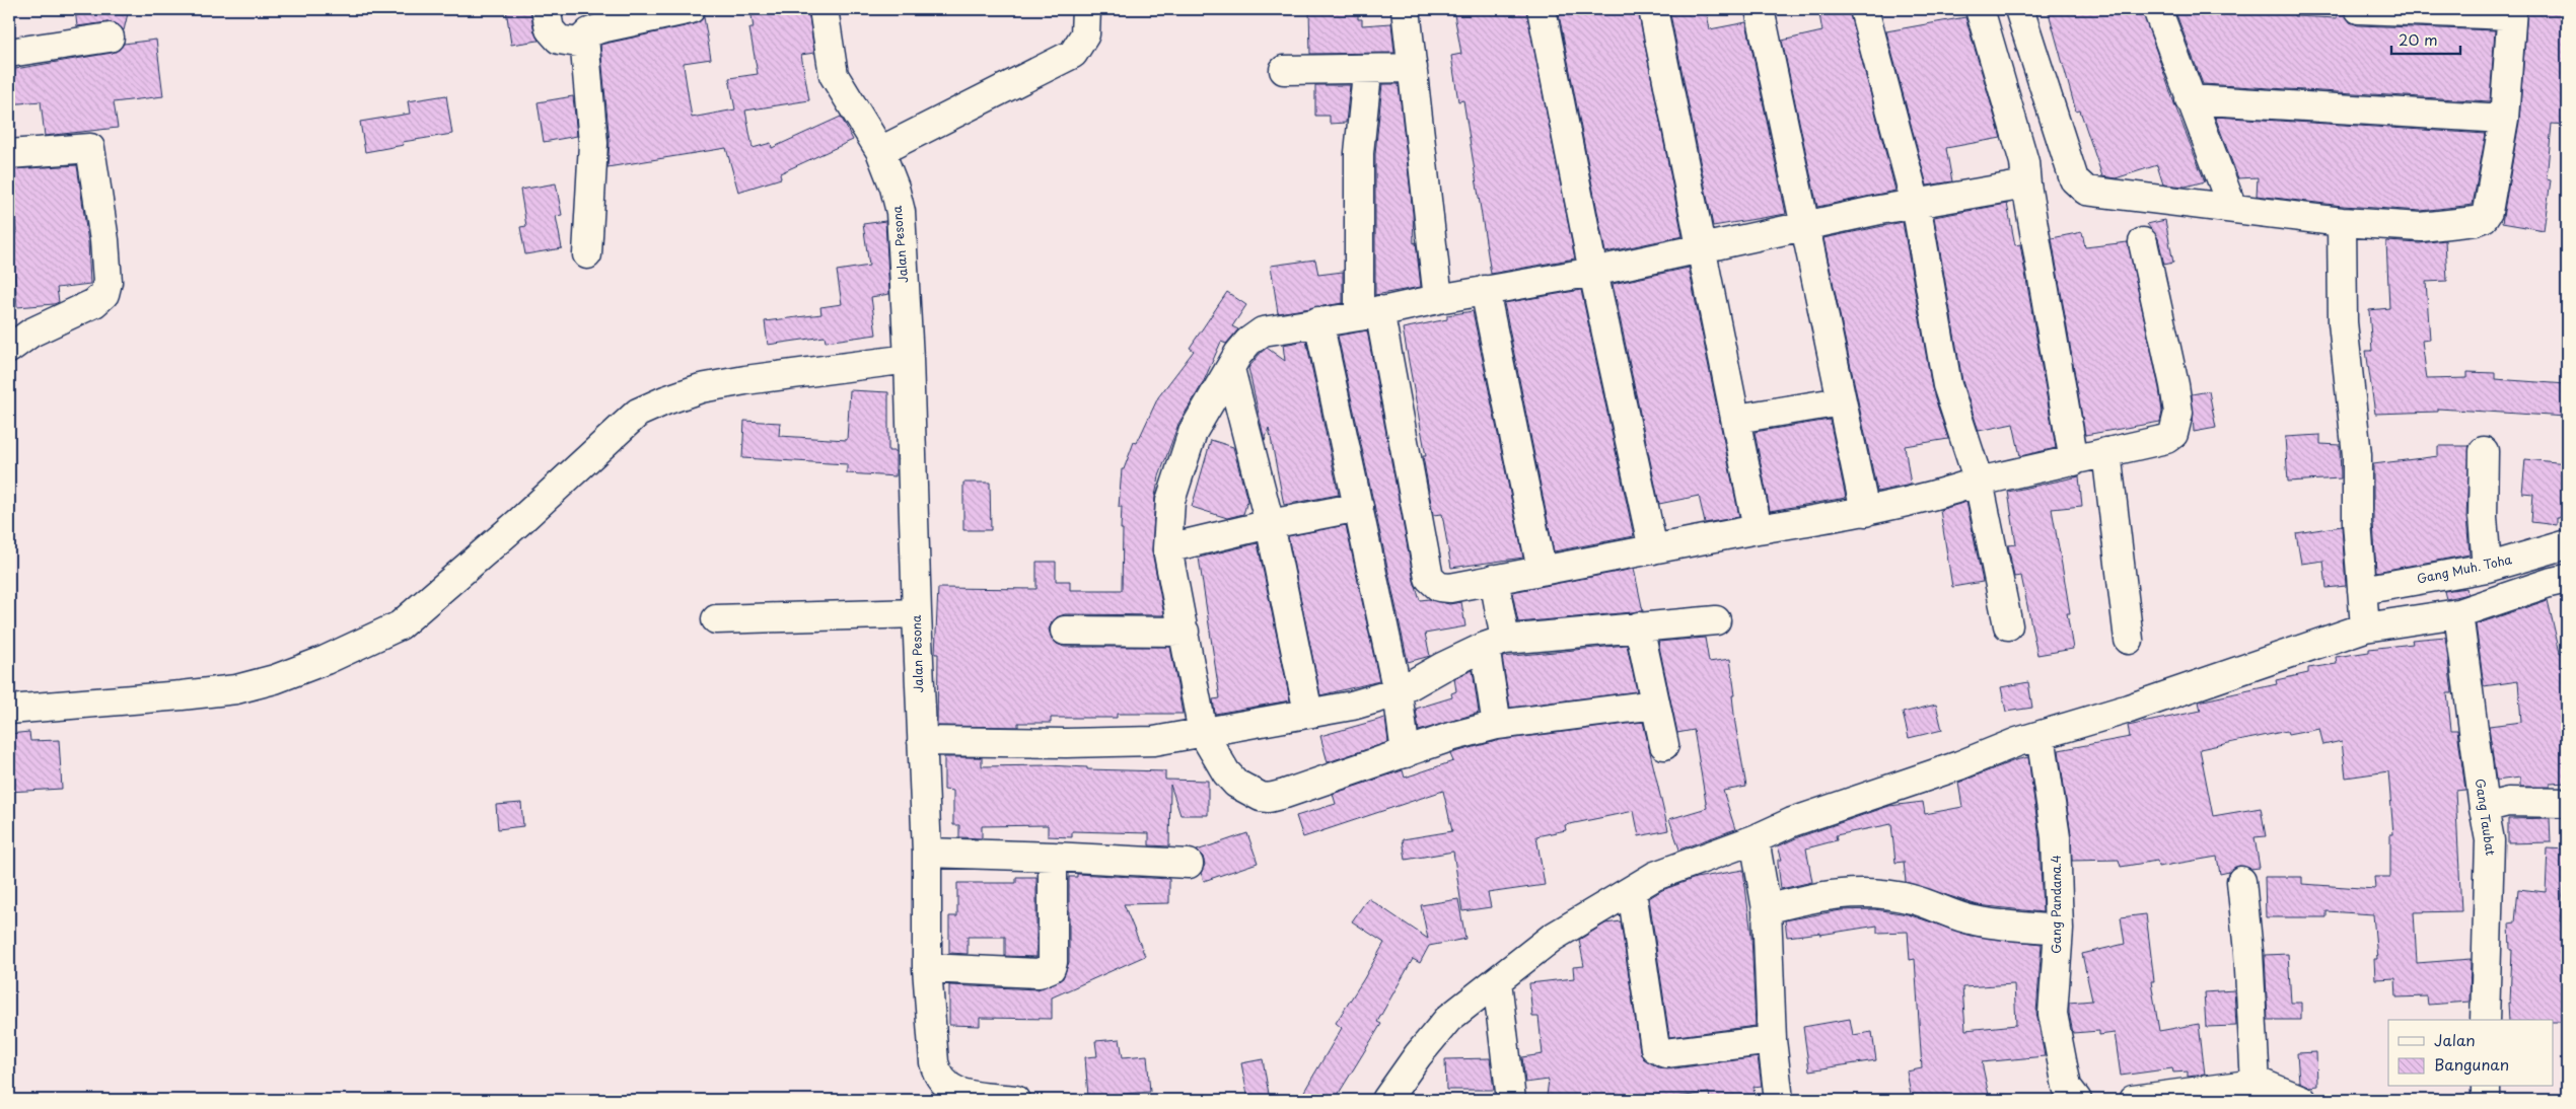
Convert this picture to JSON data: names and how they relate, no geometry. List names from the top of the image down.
{
  "streets": {
    "street": [
      "Jalan Pesona",
      "Gang Muh. Toha",
      "Gang Taubat",
      "Gang Pandana.4"
    ]
  },
  "legend": ["Jalan", "Bangunan"],
  "scale_bar": "20 m"
}
